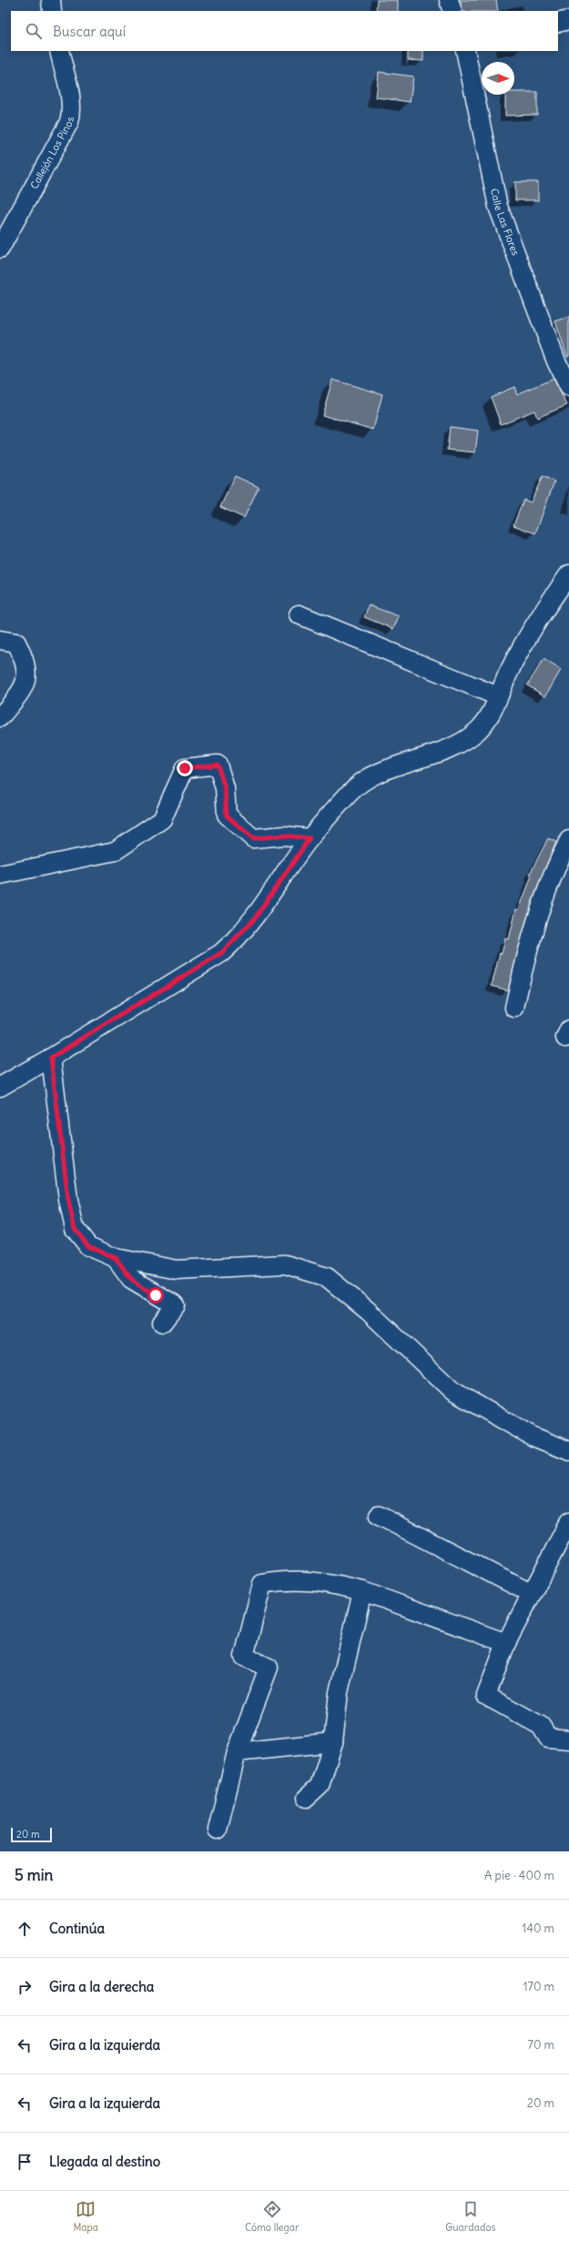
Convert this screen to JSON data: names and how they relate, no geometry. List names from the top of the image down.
{
  "streets": {
    "street": ["Callejón Los Pinos", "Calle Las Flores"]
  },
  "scale_bar": "20 m",
  "north": "right",
  "page": {
    "search": "Buscar aquí",
    "scale": "20 m",
    "heading": ["5 min", "A pie · 400 m"],
    "list": [
      ["Continúa", "140 m"],
      ["Gira a la derecha", "170 m"],
      ["Gira a la izquierda", "70 m"],
      ["Gira a la izquierda", "20 m"],
      "Llegada al destino"
    ],
    "nav": ["Mapa", "Cómo llegar", "Guardados"]
  }
}
